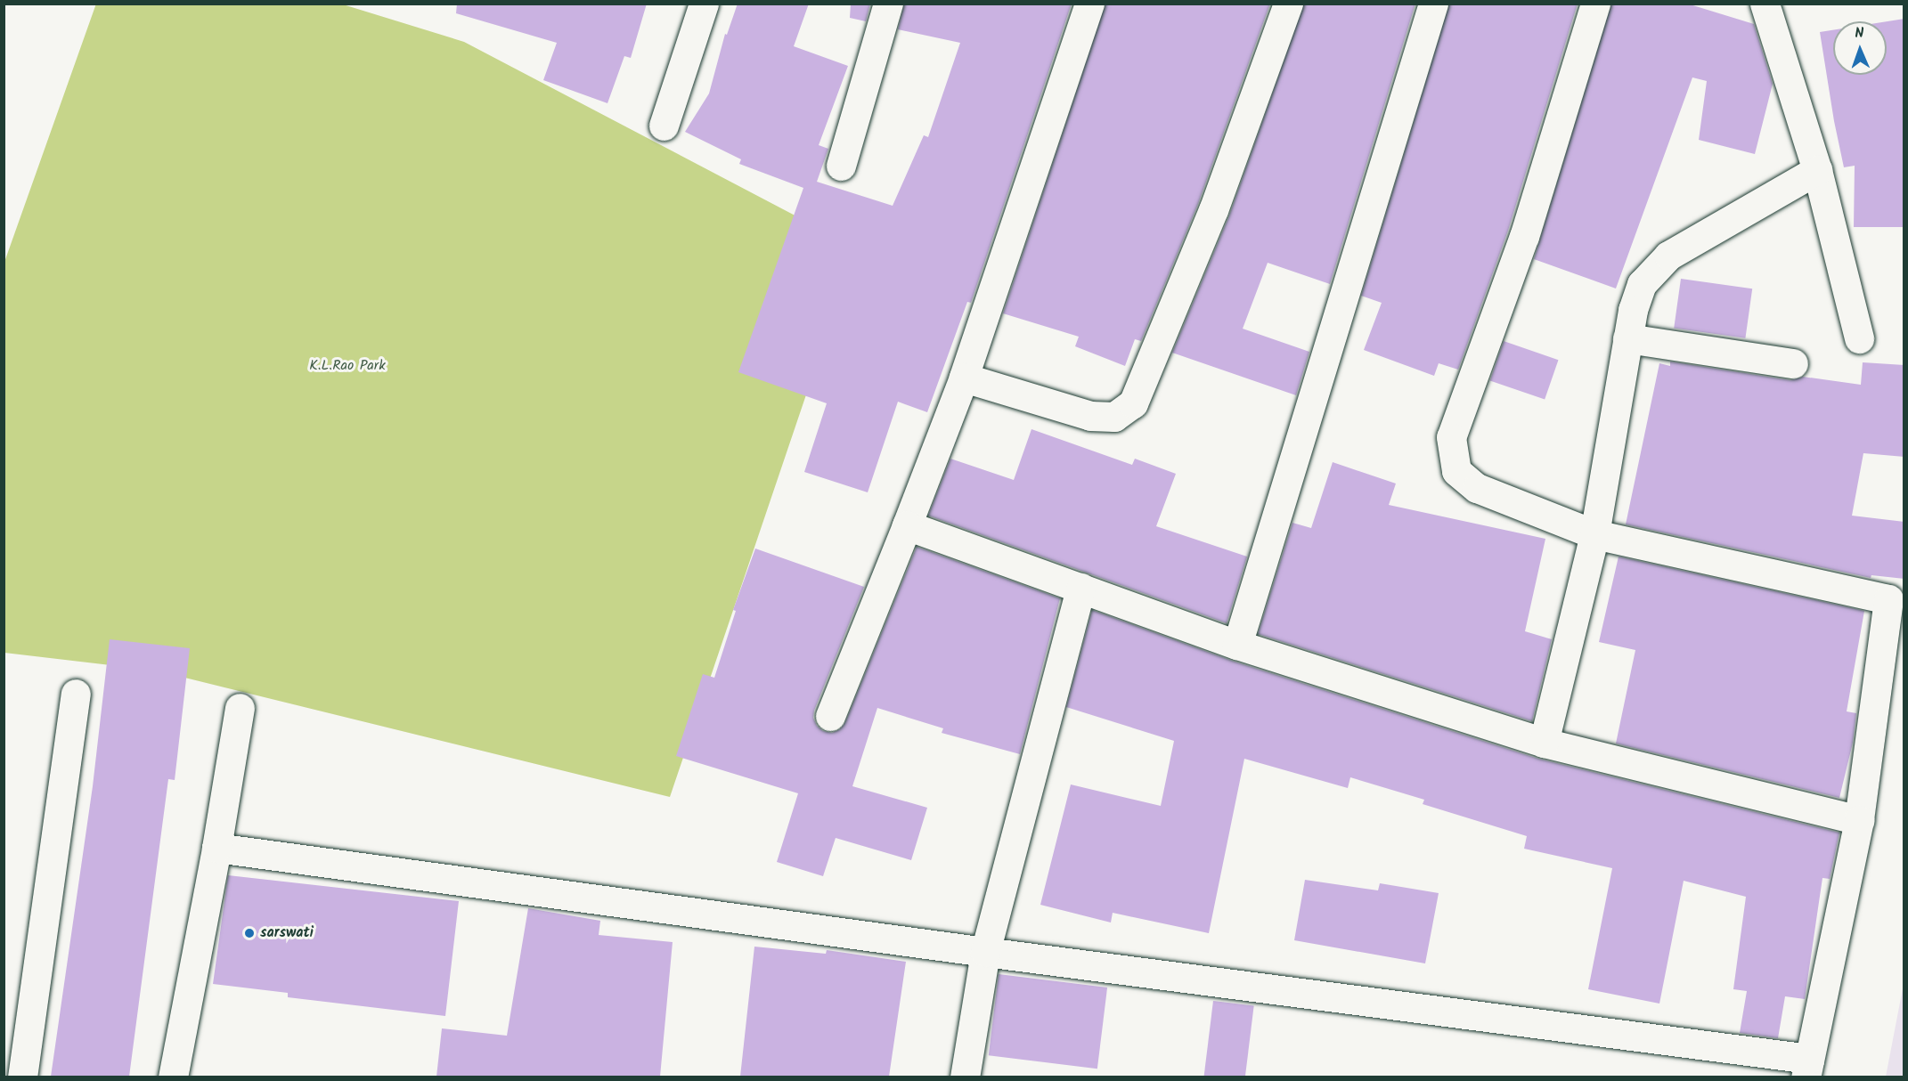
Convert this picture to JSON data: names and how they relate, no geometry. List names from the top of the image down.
{
  "parks": ["K.L.Rao Park"],
  "places": ["sarswati"],
  "north": "top"
}
